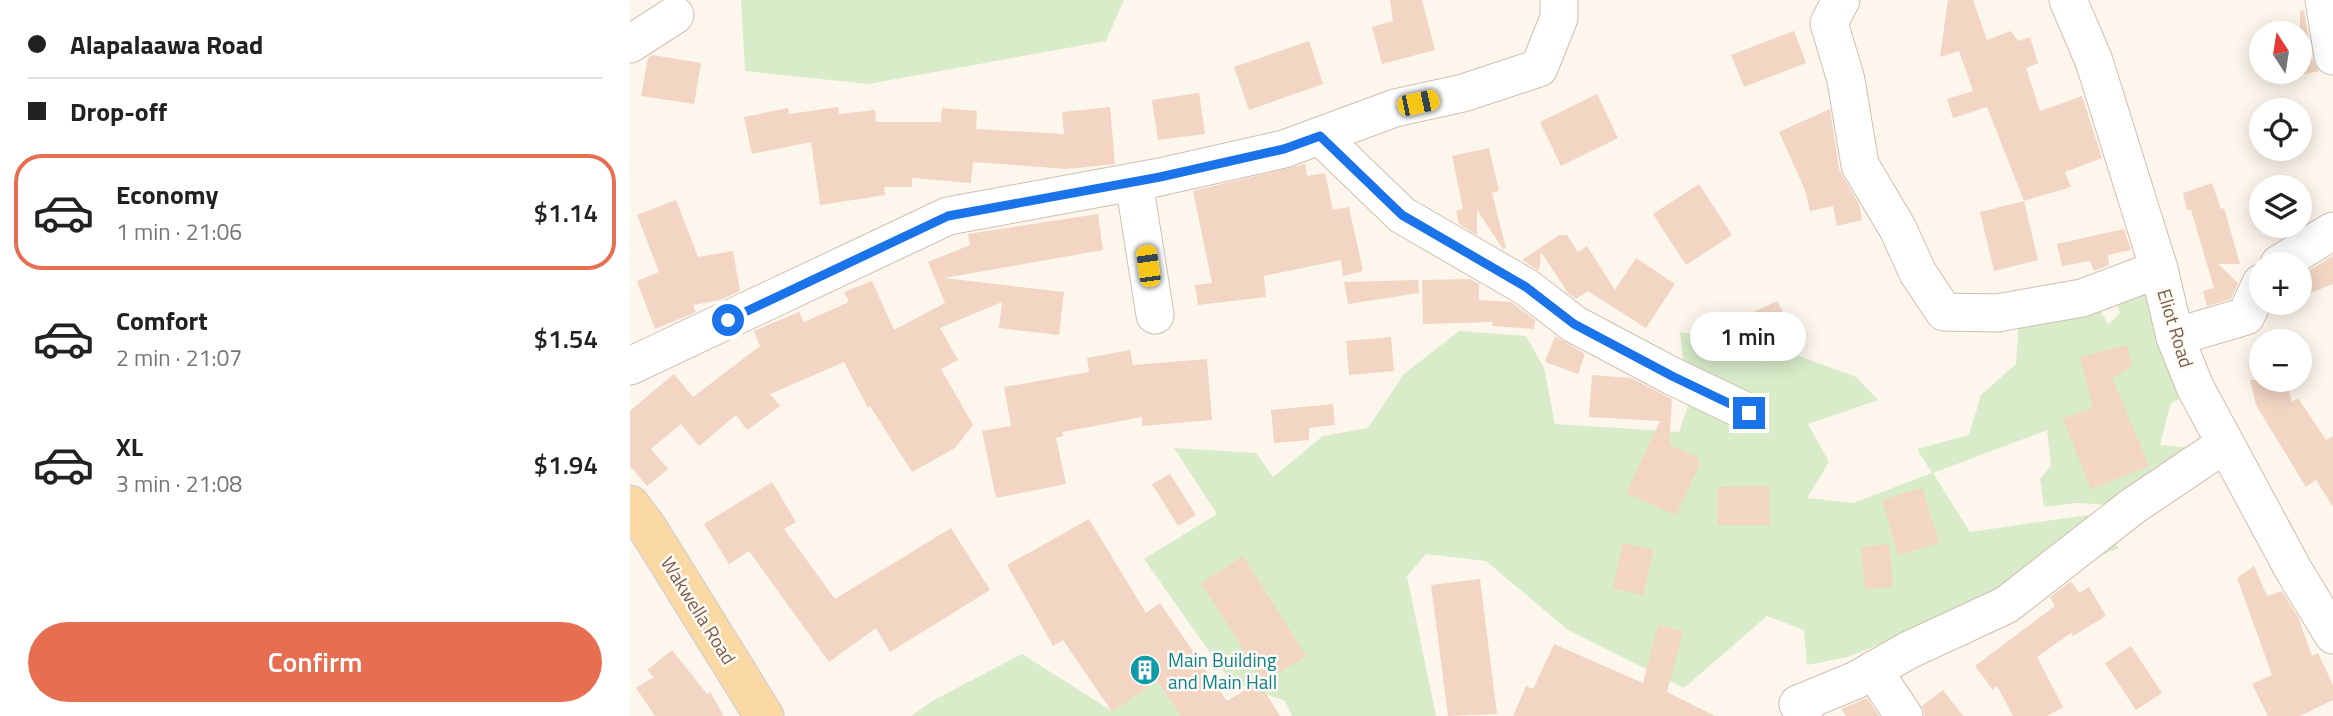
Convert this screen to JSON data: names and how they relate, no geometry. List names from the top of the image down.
{
  "streets": {
    "main road": ["Wakwella Road"],
    "street": ["Eliot Road"]
  },
  "places": {
    "building": ["Main Building and Main Hall"]
  },
  "north": "top",
  "page": {
    "banner": ["Alapalaawa Road", "Drop-off"],
    "map_buttons": ["+", "−"],
    "list": [
      {
        "name": "Economy",
        "note": "1 min · 21:06",
        "value": "$1.14"
      },
      {
        "name": "Comfort",
        "note": "2 min · 21:07",
        "value": "$1.54"
      },
      {
        "name": "XL",
        "note": "3 min · 21:08",
        "value": "$1.94"
      }
    ],
    "bubble": "1 min",
    "buttons": "Confirm"
  }
}
